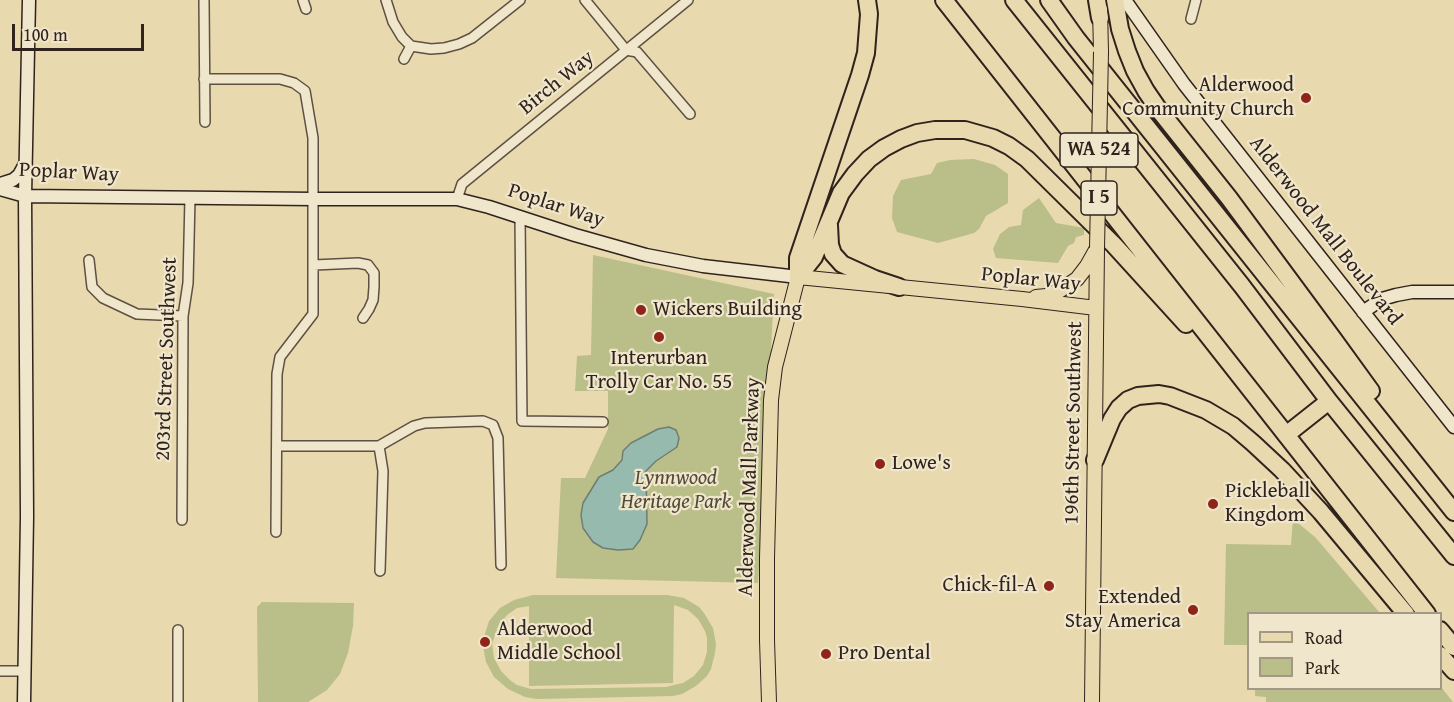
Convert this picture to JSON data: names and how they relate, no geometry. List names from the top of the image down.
{
  "streets": {
    "highway": ["I 5"],
    "main road": [
      "WA 524",
      "Poplar Way",
      "Alderwood Mall Boulevard",
      "196th Street Southwest",
      "Alderwood Mall Parkway"
    ],
    "street": ["Birch Way", "203rd Street Southwest"]
  },
  "crossings": [
    ["Birch Way", "Poplar Way"],
    ["Poplar Way", "203rd Street Southwest"],
    ["Poplar Way", "196th Street Southwest"],
    ["Poplar Way", "Alderwood Mall Parkway"]
  ],
  "parks": ["Lynnwood Heritage Park"],
  "places": [
    "Alderwood Community Church",
    "Wickers Building",
    "Interurban Trolly Car No. 55",
    "Lowe's",
    "Pickleball Kingdom",
    "Chick-fil-A",
    "Extended Stay America",
    "Alderwood Middle School",
    "Pro Dental"
  ],
  "legend": ["Road", "Park"],
  "scale_bar": "100 m"
}
